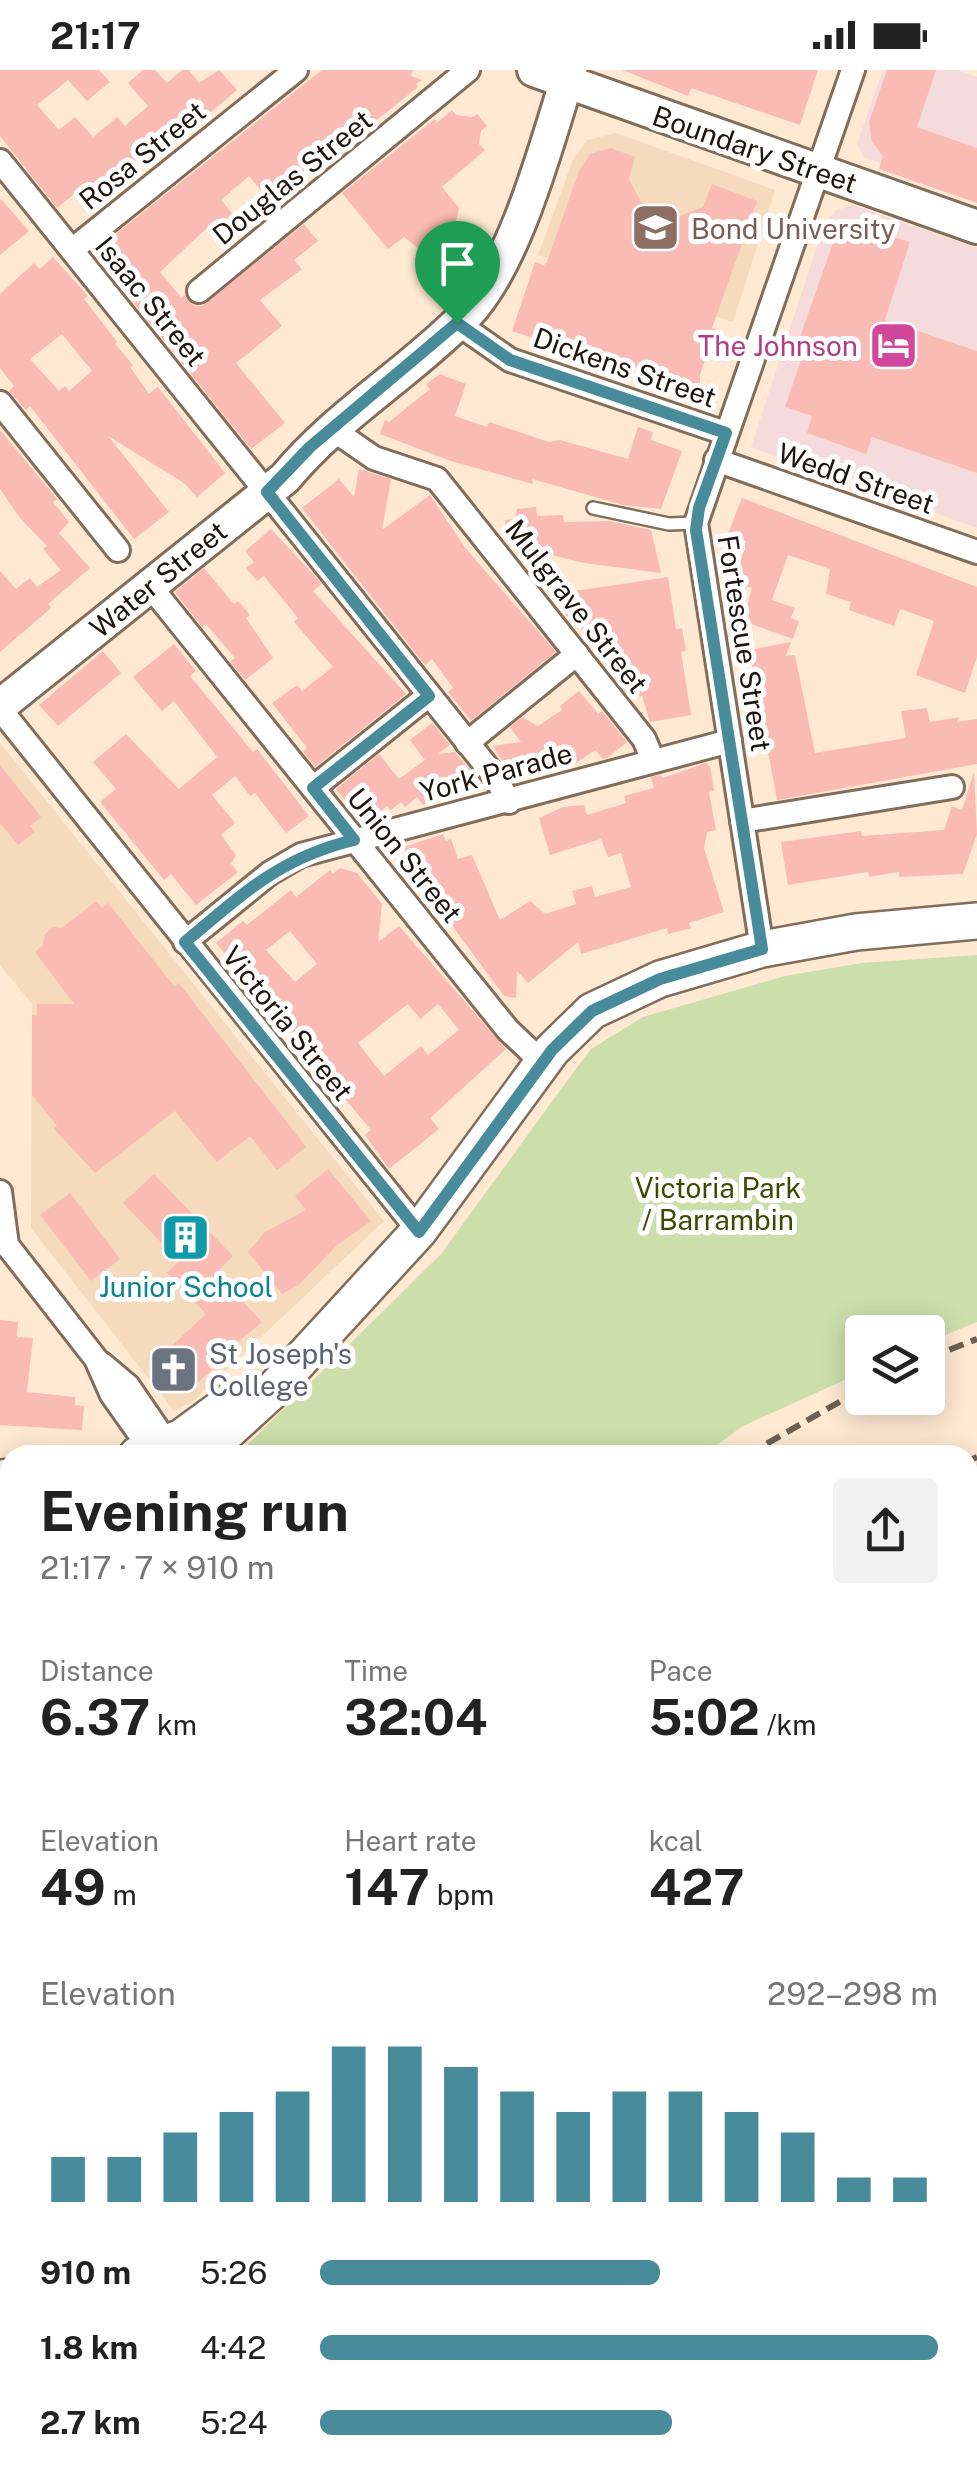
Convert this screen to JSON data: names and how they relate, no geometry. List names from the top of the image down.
{
  "streets": {
    "main road": ["Boundary Street", "Water Street"],
    "street": [
      "Rosa Street",
      "Douglas Street",
      "Isaac Street",
      "Dickens Street",
      "Wedd Street",
      "Mulgrave Street",
      "Fortescue Street",
      "York Parade",
      "Union Street",
      "Victoria Street"
    ]
  },
  "crossings": [
    ["Boundary Street", "Water Street"],
    ["Boundary Street", "Fortescue Street"],
    ["Rosa Street", "Isaac Street"],
    ["Isaac Street", "Water Street"],
    ["Isaac Street", "York Parade"],
    ["Dickens Street", "Water Street"],
    ["Dickens Street", "Fortescue Street"],
    ["Wedd Street", "Fortescue Street"],
    ["Water Street", "Mulgrave Street"],
    ["Water Street", "Union Street"],
    ["Water Street", "Victoria Street"],
    ["Mulgrave Street", "York Parade"],
    ["Fortescue Street", "York Parade"],
    ["York Parade", "Union Street"],
    ["York Parade", "Victoria Street"]
  ],
  "parks": ["Victoria Park / Barrambin"],
  "places": {
    "school or university": ["Bond University"],
    "hotel": ["The Johnson"],
    "building": ["Junior School"],
    "church": ["St Joseph's College"]
  },
  "page": {
    "status": "21:17",
    "heading": ["Evening run", "21:17 · 7 × 910 m"],
    "stats": [
      ["Distance", "6.37 km"],
      ["Time", "32:04"],
      ["Pace", "5:02 /km"],
      ["Elevation", "49 m"],
      ["Heart rate", "147 bpm"],
      ["kcal", "427"]
    ],
    "chart": ["Elevation", "292–298 m"],
    "list": [
      {
        "name": "910 m",
        "note": "5:26"
      },
      {
        "name": "1.8 km",
        "note": "4:42"
      },
      {
        "name": "2.7 km",
        "note": "5:24"
      }
    ]
  }
}
